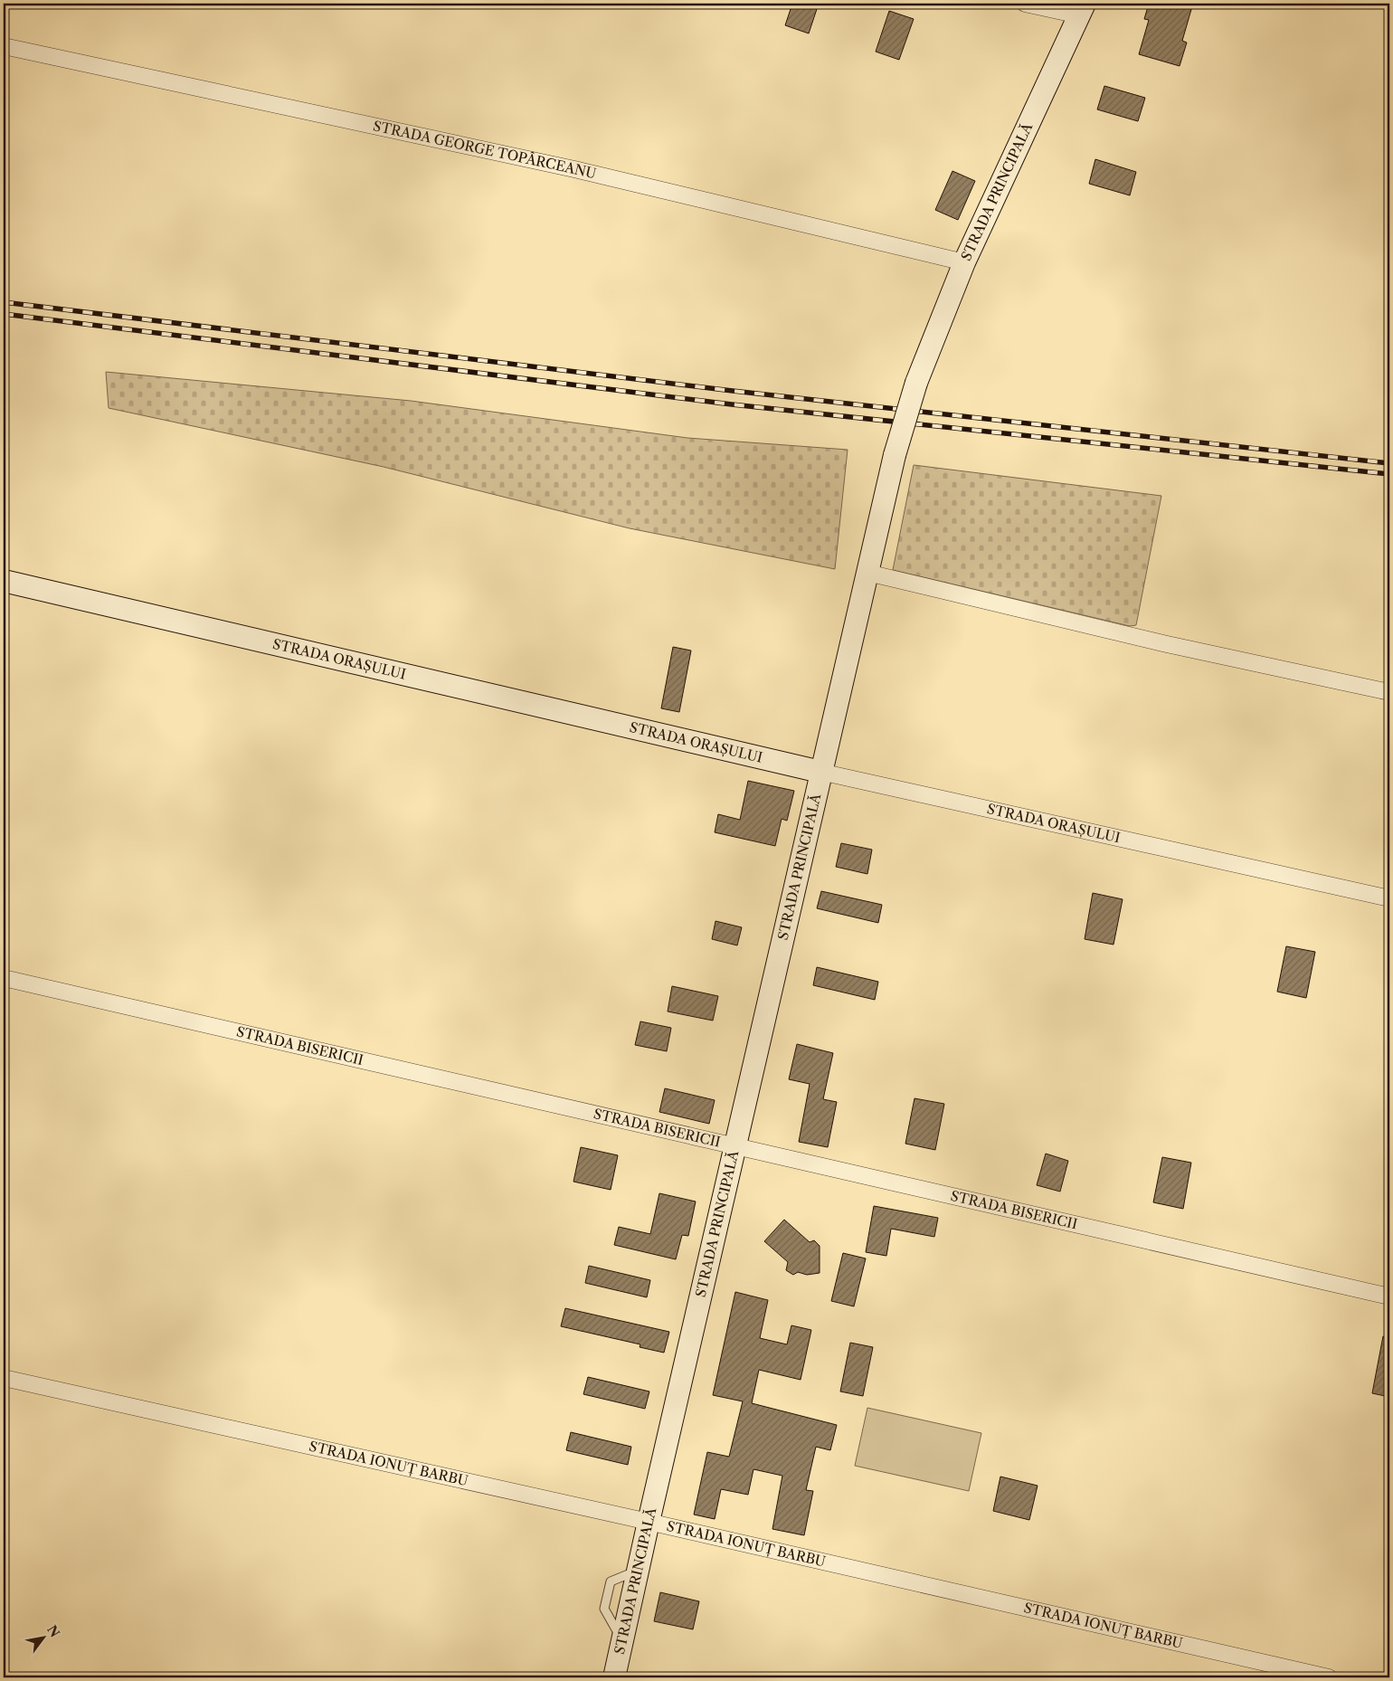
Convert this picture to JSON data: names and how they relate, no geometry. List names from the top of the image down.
{
  "streets": {
    "main road": ["STRADA PRINCIPALĂ", "STRADA ORAȘULUI"],
    "street": ["STRADA GEORGE TOPÂRCEANU", "STRADA BISERICII", "STRADA IONUȚ BARBU"]
  },
  "crossings": [
    ["STRADA GEORGE TOPÂRCEANU", "STRADA PRINCIPALĂ"],
    ["STRADA PRINCIPALĂ", "STRADA ORAȘULUI"],
    ["STRADA PRINCIPALĂ", "STRADA BISERICII"],
    ["STRADA PRINCIPALĂ", "STRADA IONUȚ BARBU"]
  ],
  "north": "top right"
}
